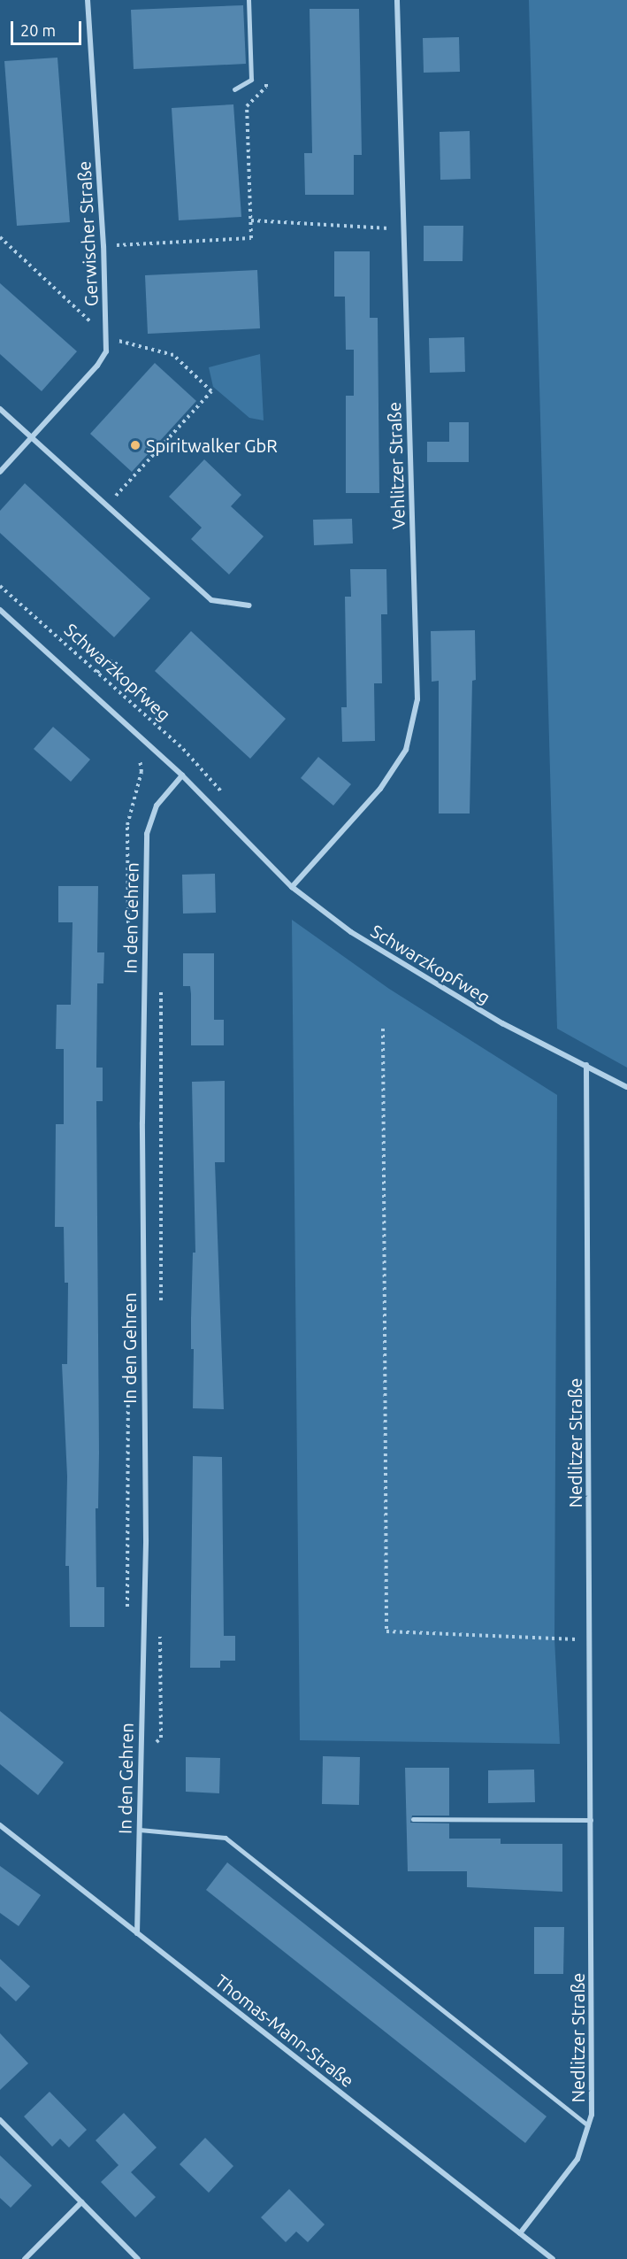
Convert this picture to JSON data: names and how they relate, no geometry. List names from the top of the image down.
{
  "streets": {
    "street": [
      "Gerwischer Straße",
      "Vehlitzer Straße",
      "Schwarzkopfweg",
      "In den Gehren",
      "Nedlitzer Straße",
      "Thomas-Mann-Straße"
    ]
  },
  "crossings": [
    ["Vehlitzer Straße", "Schwarzkopfweg"],
    ["Schwarzkopfweg", "In den Gehren"],
    ["Schwarzkopfweg", "Nedlitzer Straße"],
    ["In den Gehren", "Thomas-Mann-Straße"],
    ["Nedlitzer Straße", "Thomas-Mann-Straße"]
  ],
  "places": ["Spiritwalker GbR"],
  "scale_bar": "20 m"
}
